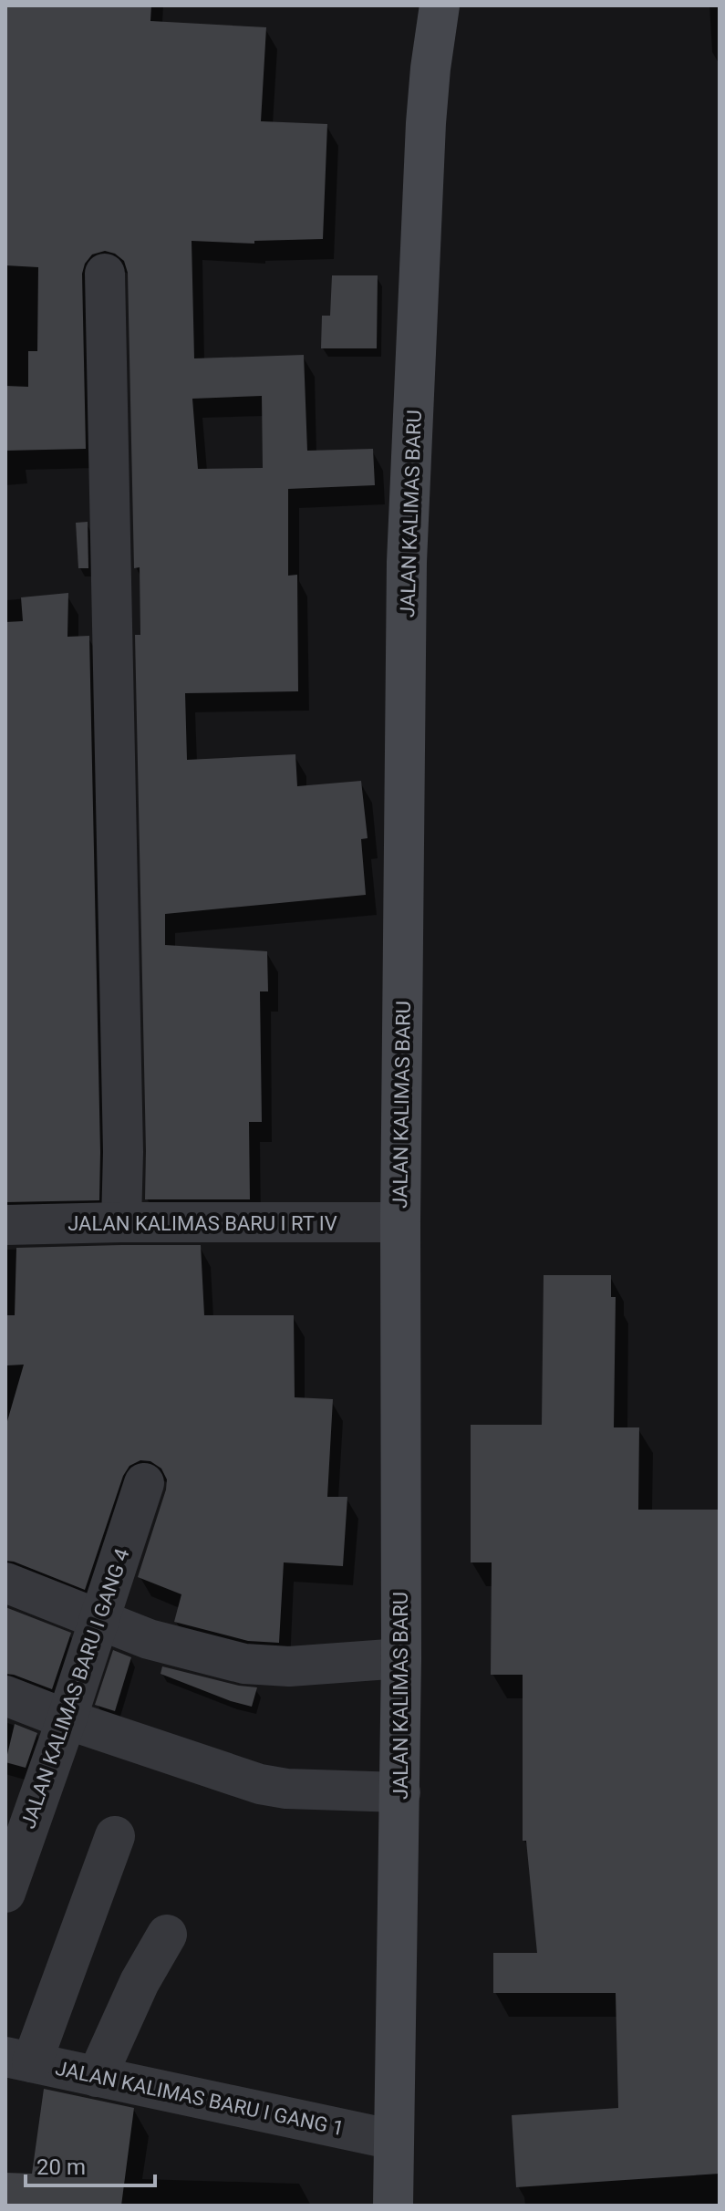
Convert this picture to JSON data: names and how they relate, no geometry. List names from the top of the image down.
{
  "streets": {
    "street": [
      "JALAN KALIMAS BARU",
      "JALAN KALIMAS BARU I RT IV",
      "JALAN KALIMAS BARU I GANG 4",
      "JALAN KALIMAS BARU I GANG 1"
    ]
  },
  "crossings": [
    ["JALAN KALIMAS BARU", "JALAN KALIMAS BARU I RT IV"],
    ["JALAN KALIMAS BARU", "JALAN KALIMAS BARU I GANG 1"]
  ],
  "scale_bar": "20 m"
}
